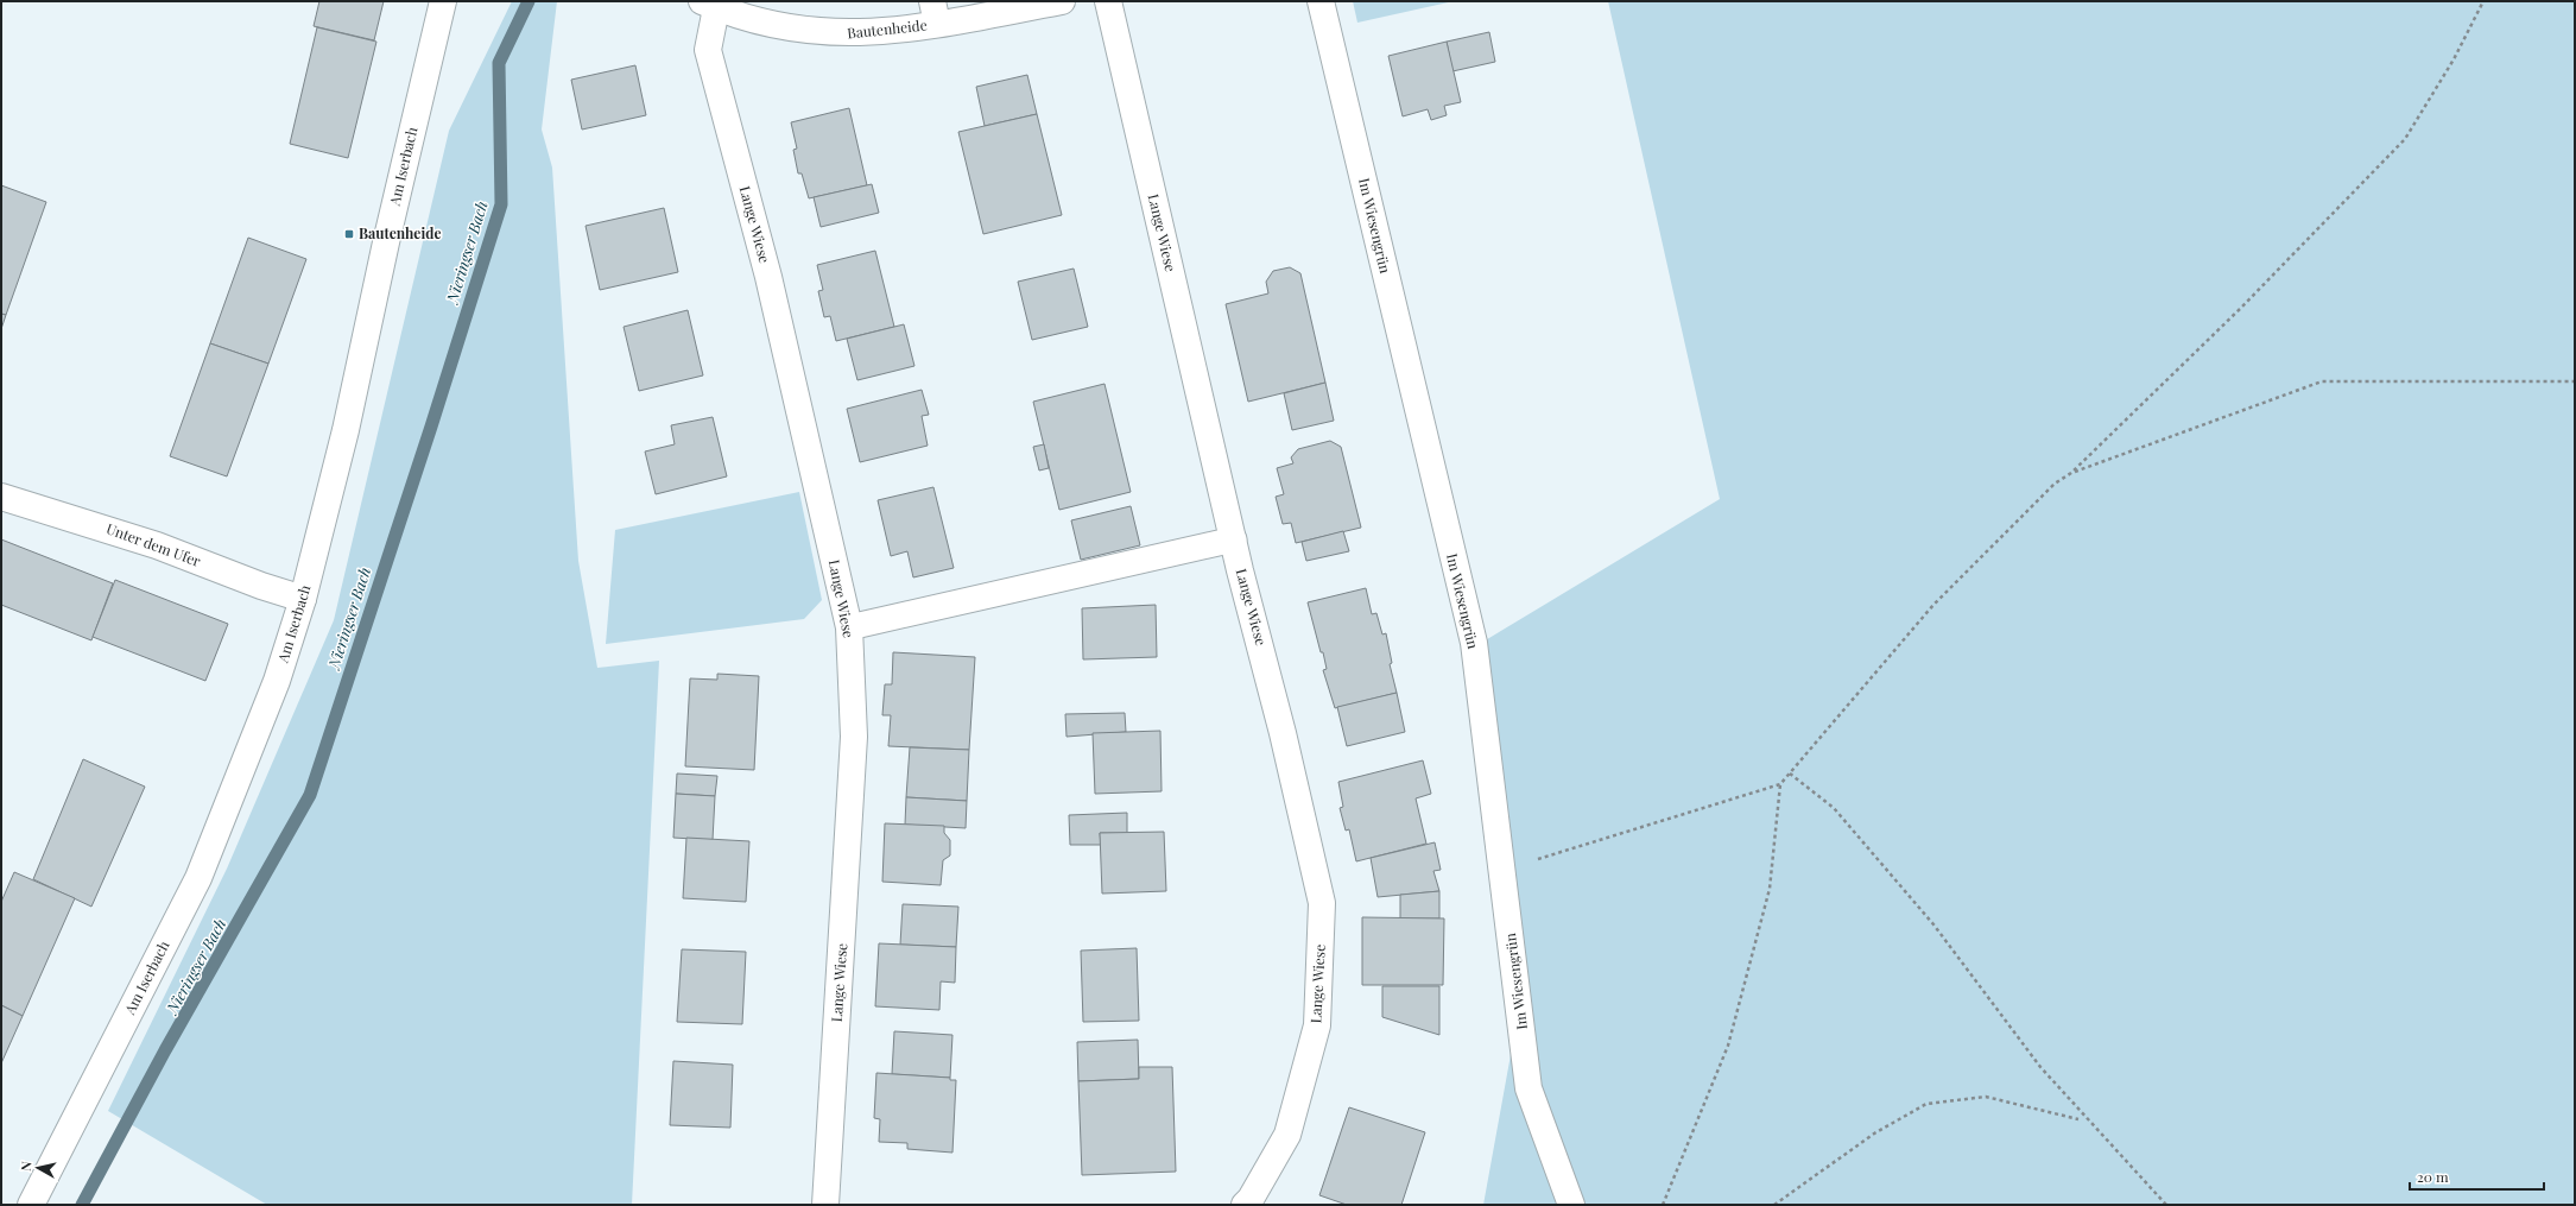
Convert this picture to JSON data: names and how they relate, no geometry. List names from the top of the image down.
{
  "streets": {
    "street": [
      "Bautenheide",
      "Am Iserbach",
      "Lange Wiese",
      "Im Wiesengrün",
      "Unter dem Ufer"
    ]
  },
  "crossings": [
    ["Bautenheide", "Lange Wiese"],
    ["Am Iserbach", "Unter dem Ufer"]
  ],
  "water": ["Nieringser Bach"],
  "places": {
    "transit": ["Bautenheide"]
  },
  "scale_bar": "20 m",
  "north": "left"
}
